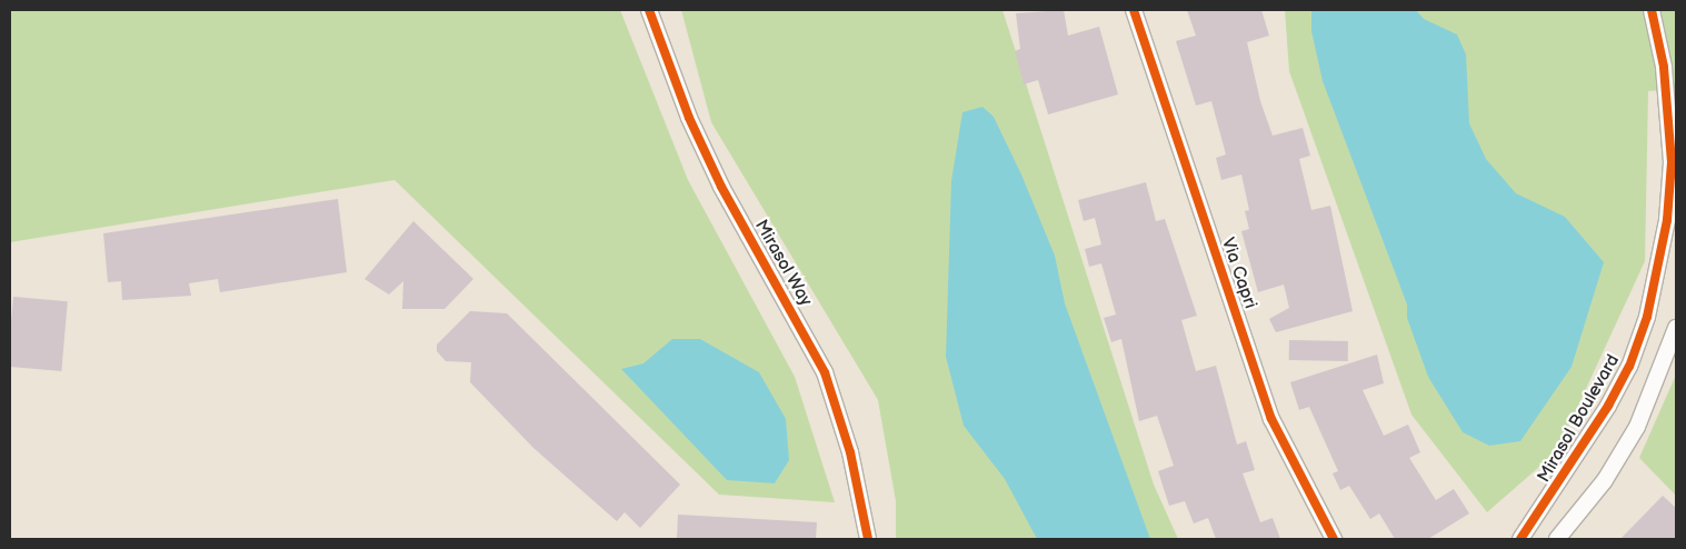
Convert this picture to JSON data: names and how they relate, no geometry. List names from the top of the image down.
{
  "streets": {
    "street": ["Mirasol Way", "Via Capri", "Mirasol Boulevard"]
  }
}
